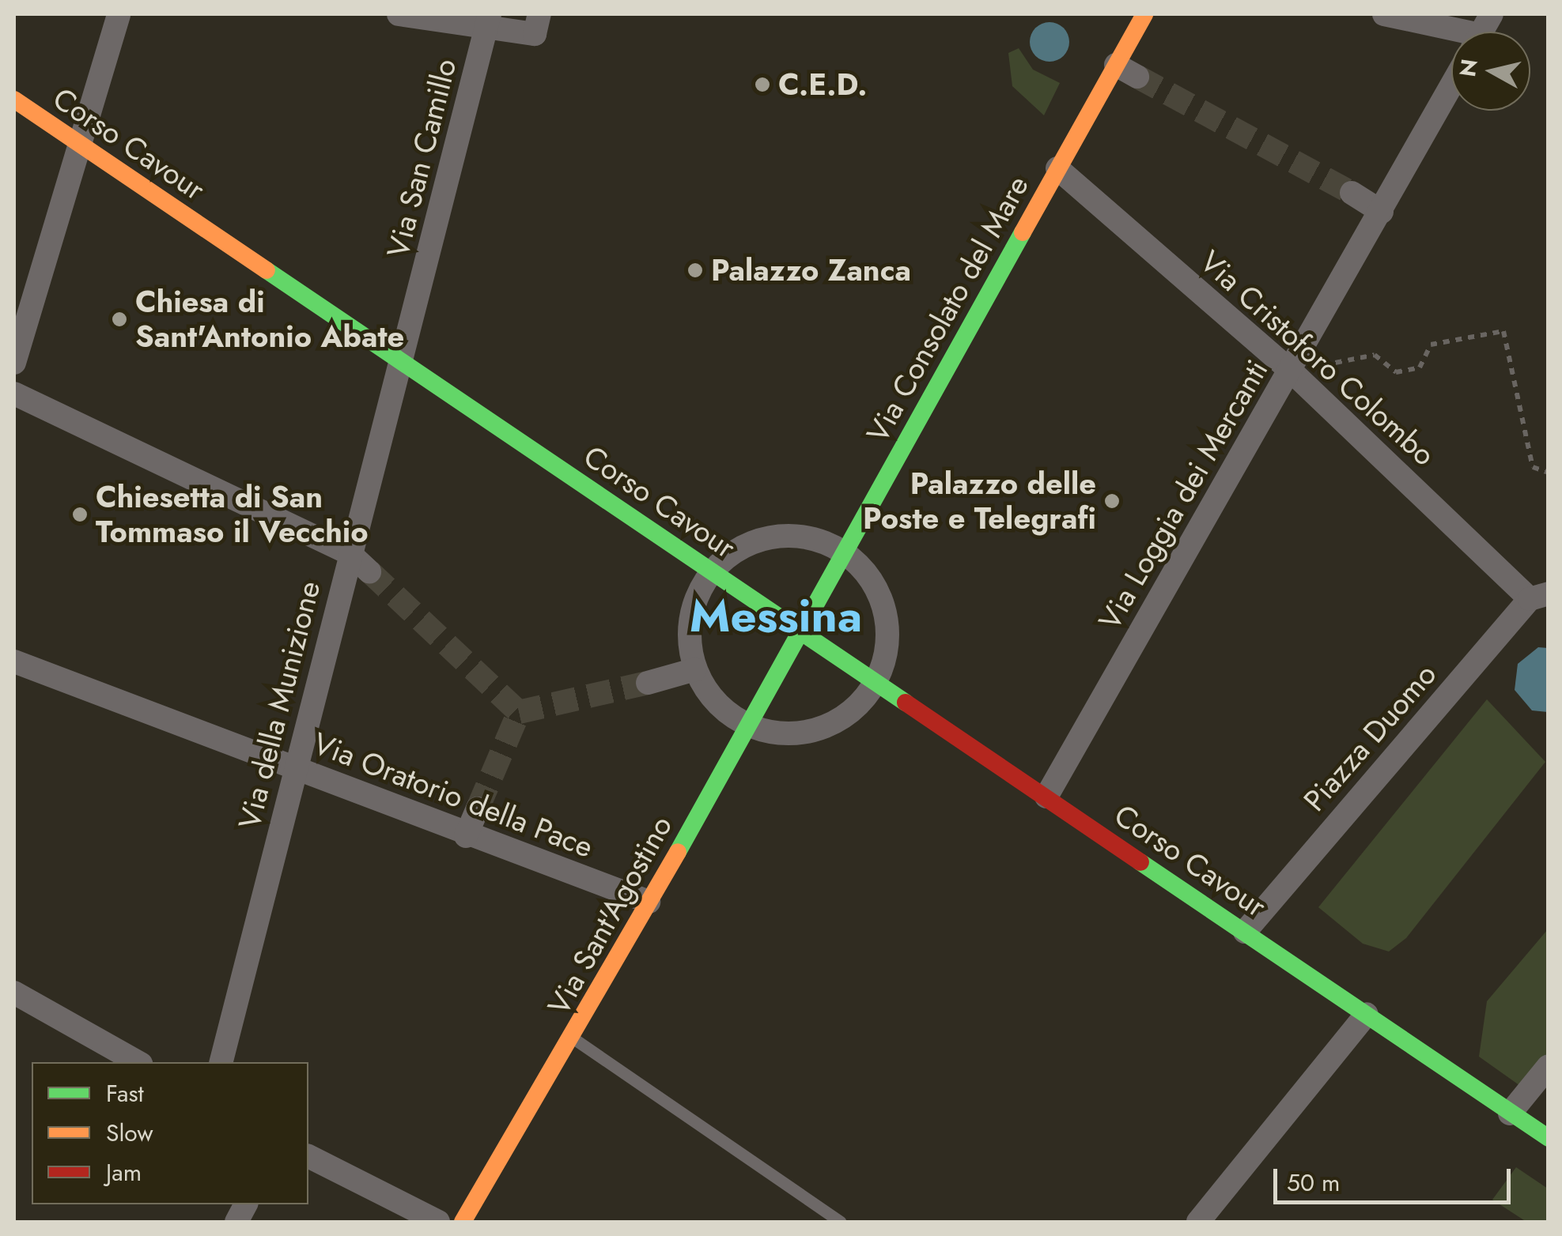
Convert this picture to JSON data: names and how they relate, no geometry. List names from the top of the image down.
{
  "streets": {
    "main road": ["Corso Cavour", "Via Consolato del Mare", "Via Sant'Agostino"],
    "street": [
      "Via San Camillo",
      "Via Cristoforo Colombo",
      "Via Loggia dei Mercanti",
      "Via della Munizione",
      "Piazza Duomo",
      "Via Oratorio della Pace"
    ]
  },
  "crossings": [
    ["Corso Cavour", "Via San Camillo"],
    ["Corso Cavour", "Via Consolato del Mare"],
    ["Corso Cavour", "Via Loggia dei Mercanti"],
    ["Corso Cavour", "Via della Munizione"],
    ["Corso Cavour", "Piazza Duomo"],
    ["Corso Cavour", "Via Sant'Agostino"],
    ["Via San Camillo", "Via della Munizione"],
    ["Via Consolato del Mare", "Via Cristoforo Colombo"],
    ["Via Consolato del Mare", "Via Sant'Agostino"],
    ["Via Cristoforo Colombo", "Via Loggia dei Mercanti"],
    ["Via Cristoforo Colombo", "Piazza Duomo"],
    ["Via della Munizione", "Via Oratorio della Pace"],
    ["Via Oratorio della Pace", "Via Sant'Agostino"]
  ],
  "districts": ["Messina"],
  "places": [
    "C.E.D.",
    "Palazzo Zanca",
    "Chiesa di Sant'Antonio Abate",
    "Palazzo delle Poste e Telegrafi",
    "Chiesetta di San Tommaso il Vecchio"
  ],
  "legend": ["Fast", "Slow", "Jam"],
  "scale_bar": "50 m",
  "north": "left"
}
